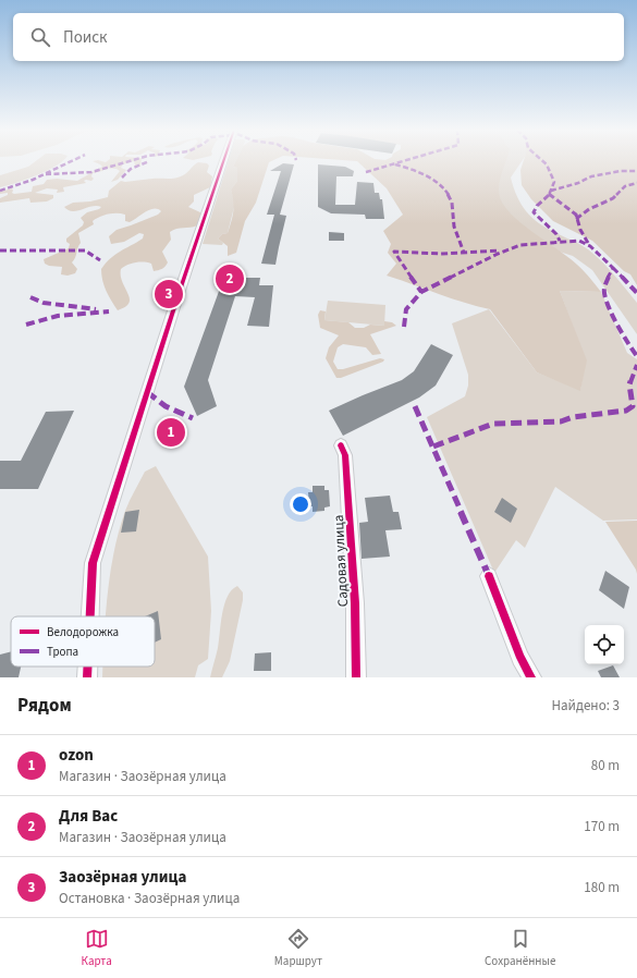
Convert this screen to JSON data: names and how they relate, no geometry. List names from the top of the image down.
{
  "streets": {
    "street": ["Садовая улица"]
  },
  "legend": ["Велодорожка", "Тропа"],
  "page": {
    "search": "Поиск",
    "pins": ["2", "3", "1"],
    "heading": ["Рядом", "Найдено: 3"],
    "list": [
      {
        "mark": "1",
        "name": "ozon",
        "note": "Магазин · Заозёрная улица",
        "value": "80 m"
      },
      {
        "mark": "2",
        "name": "Для Вас",
        "note": "Магазин · Заозёрная улица",
        "value": "170 m"
      },
      {
        "mark": "3",
        "name": "Заозёрная улица",
        "note": "Остановка · Заозёрная улица",
        "value": "180 m"
      }
    ],
    "nav": ["Карта", "Маршрут", "Сохранённые"]
  }
}
